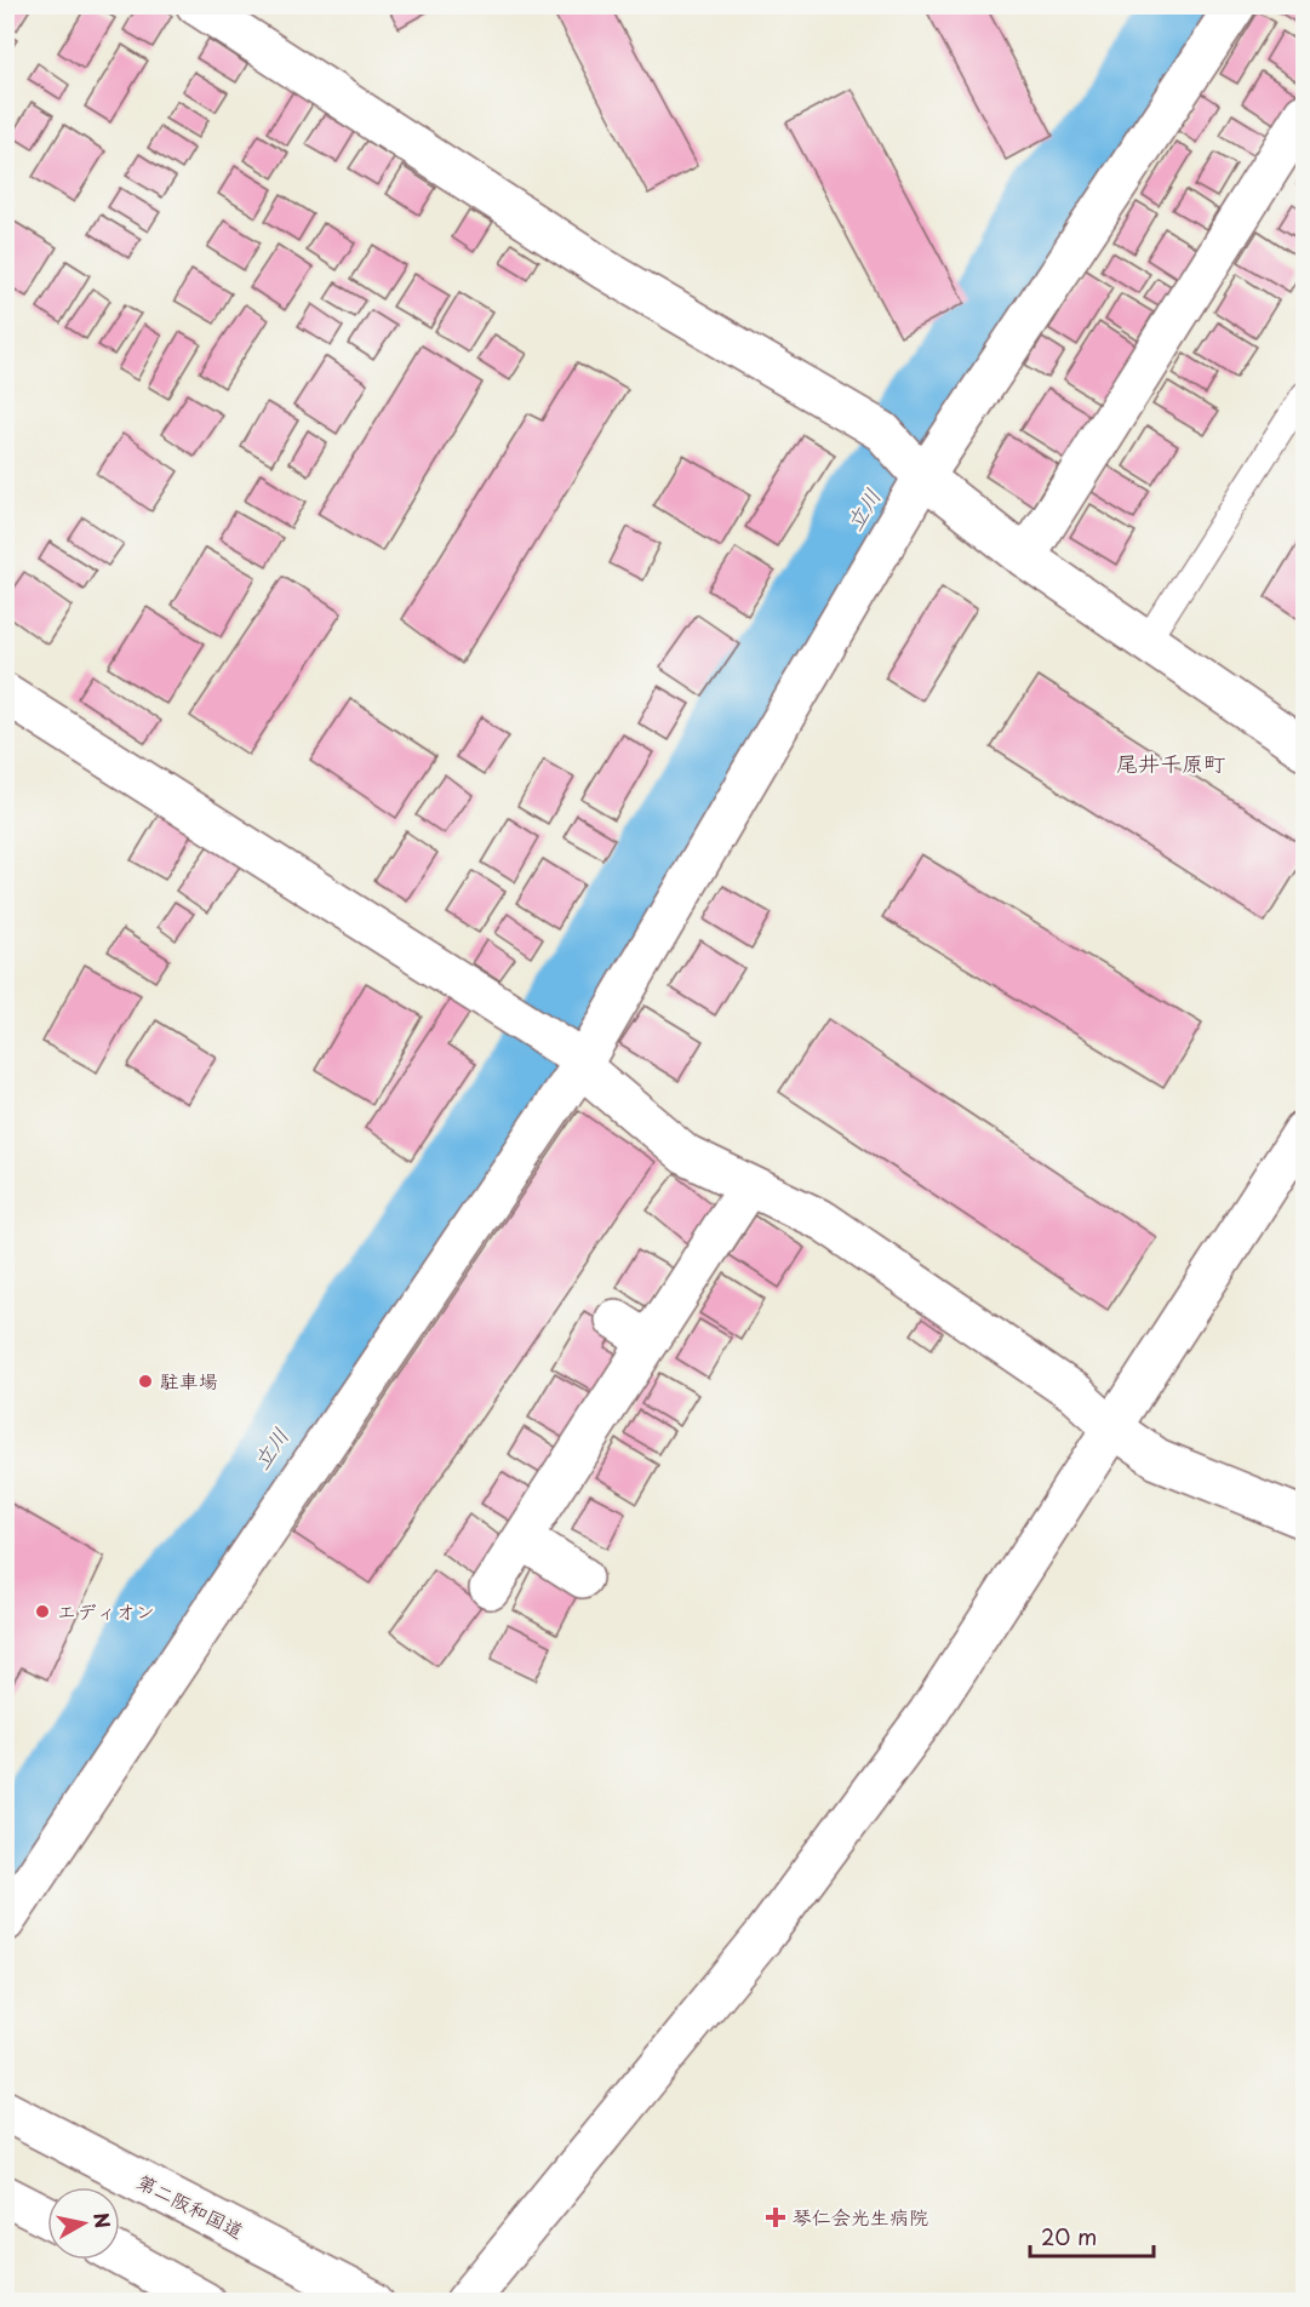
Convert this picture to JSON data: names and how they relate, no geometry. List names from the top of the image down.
{
  "streets": {
    "main road": ["第二阪和国道"]
  },
  "districts": ["尾井千原町"],
  "water": ["立川"],
  "places": {
    "other": ["駐車場", "エディオン"],
    "health": ["琴仁会光生病院"]
  },
  "scale_bar": "20 m",
  "north": "right"
}
